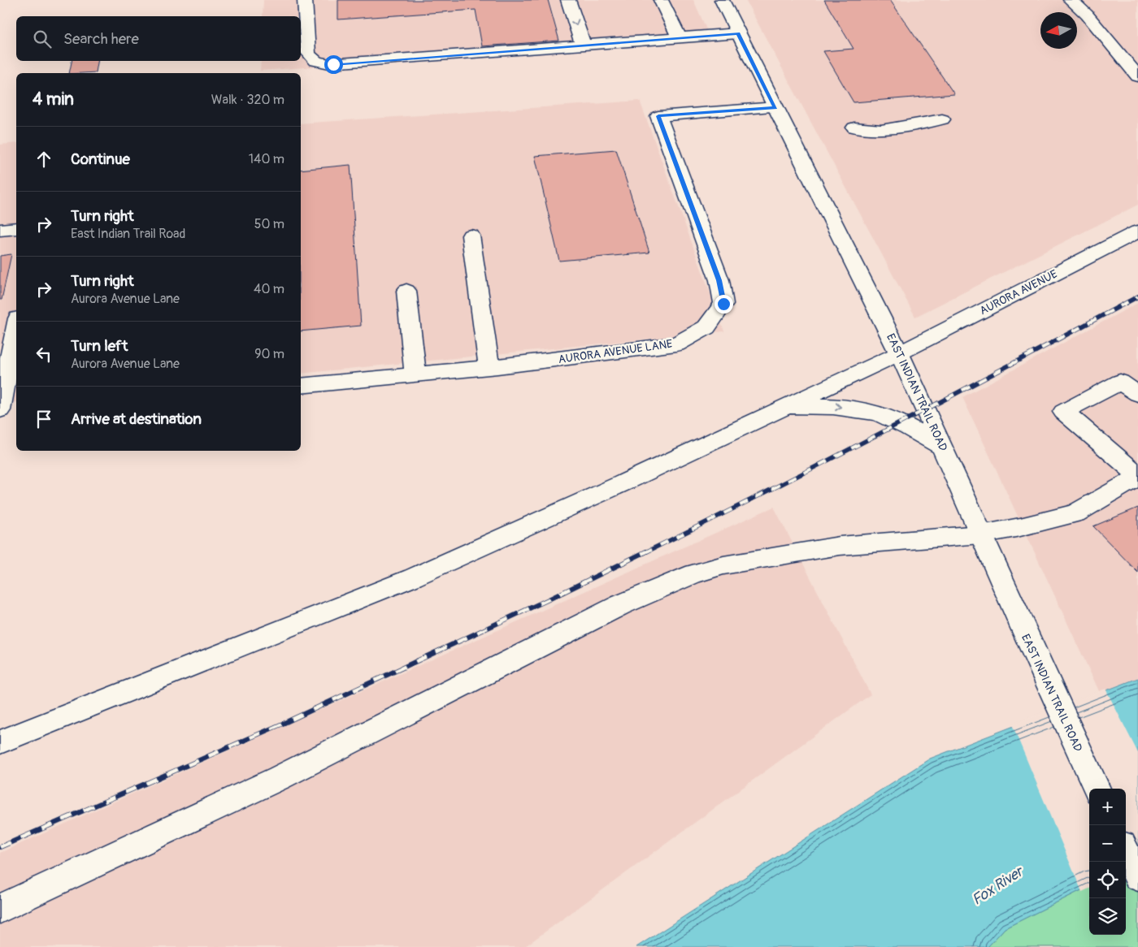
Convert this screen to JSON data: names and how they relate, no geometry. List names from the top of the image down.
{
  "streets": {
    "main road": ["AURORA AVENUE", "AURORA AVENUE LANE", "EAST INDIAN TRAIL ROAD"]
  },
  "crossings": [
    ["AURORA AVENUE", "EAST INDIAN TRAIL ROAD"],
    ["AURORA AVENUE LANE", "EAST INDIAN TRAIL ROAD"]
  ],
  "water": ["Fox River"],
  "north": "left",
  "page": {
    "search": "Search here",
    "heading": ["4 min", "Walk · 320 m"],
    "list": [
      ["Continue", "140 m"],
      ["Turn right", "East Indian Trail Road", "50 m"],
      ["Turn right", "Aurora Avenue Lane", "40 m"],
      ["Turn left", "Aurora Avenue Lane", "90 m"],
      "Arrive at destination"
    ],
    "map_buttons": ["+", "−"]
  }
}
